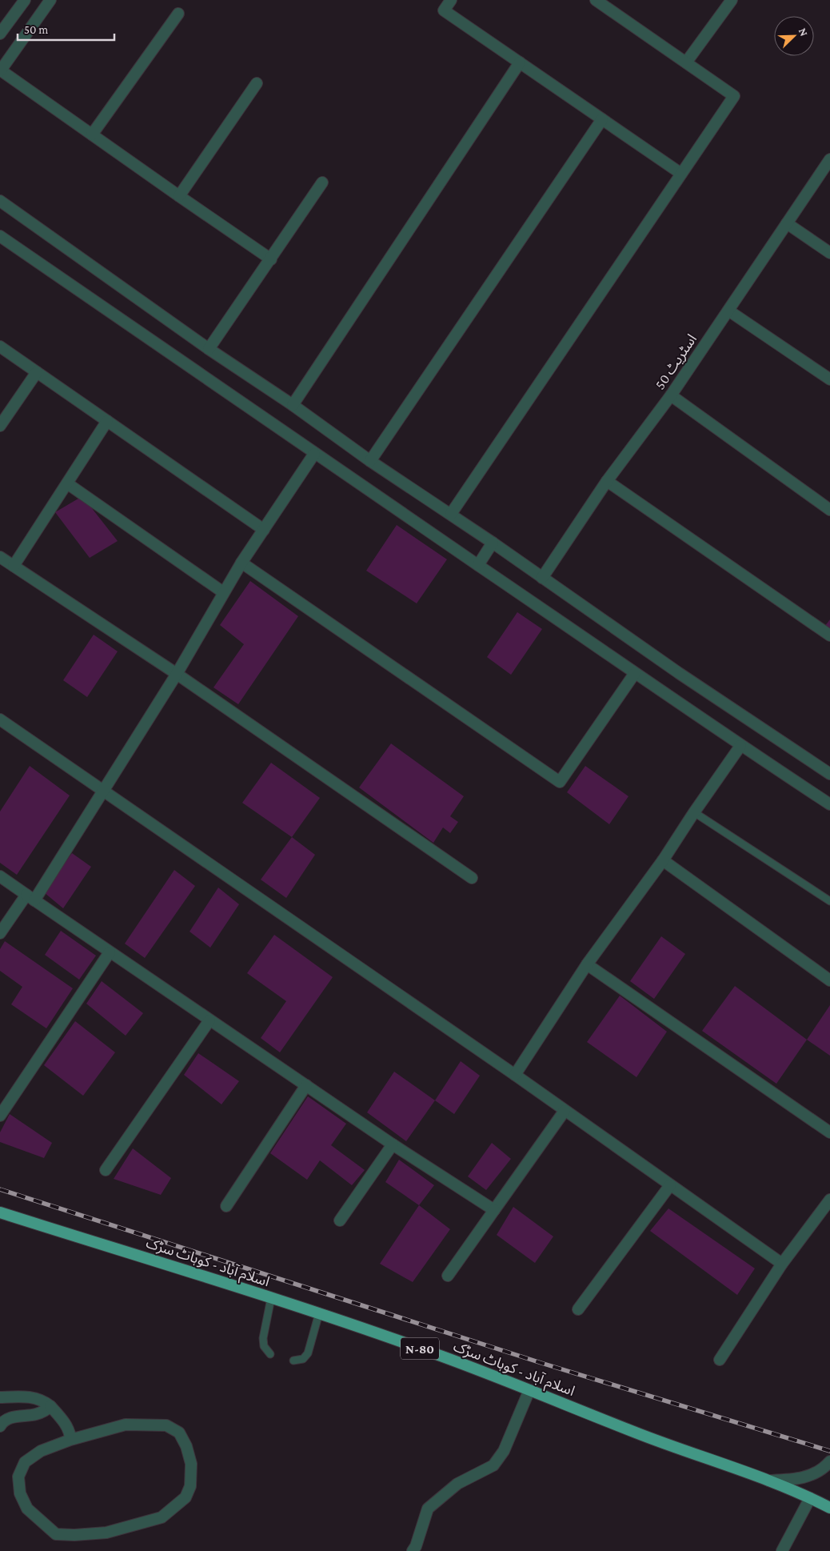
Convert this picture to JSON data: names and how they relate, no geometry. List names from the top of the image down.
{
  "streets": {
    "highway": ["اسلام آباد - کوہاٹ سڑک", "N-80"],
    "street": ["اسٹریٹ 50"]
  },
  "scale_bar": "50 m",
  "north": "top right"
}
